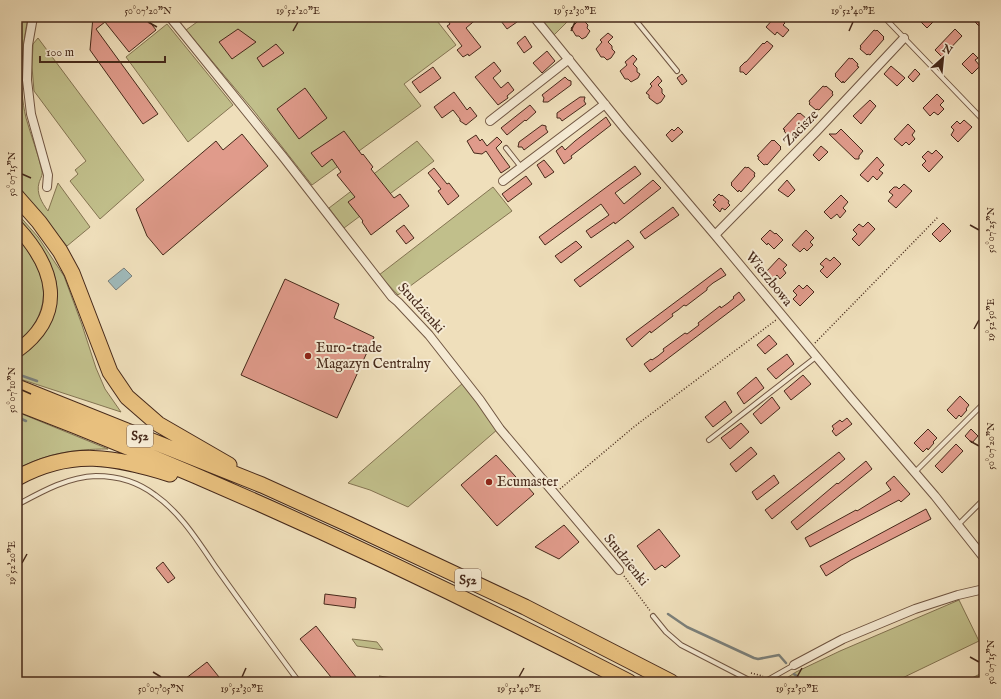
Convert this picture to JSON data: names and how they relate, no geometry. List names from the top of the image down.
{
  "streets": {
    "highway": ["S52"],
    "street": ["Zacisze", "Wierzbowa", "Studzienki"]
  },
  "crossings": [
    ["Zacisze", "Wierzbowa"]
  ],
  "places": ["Euro-trade Magazyn Centralny", "Ecumaster"],
  "scale_bar": "100 m",
  "north": "top right",
  "coordinates": [
    "50°07'20\"N",
    "19°52'20\"E",
    "19°52'30\"E",
    "19°52'40\"E",
    "50°07'15\"N",
    "50°07'25\"N",
    "19°52'50\"E",
    "50°07'10\"N",
    "50°07'05\"N"
  ]
}
